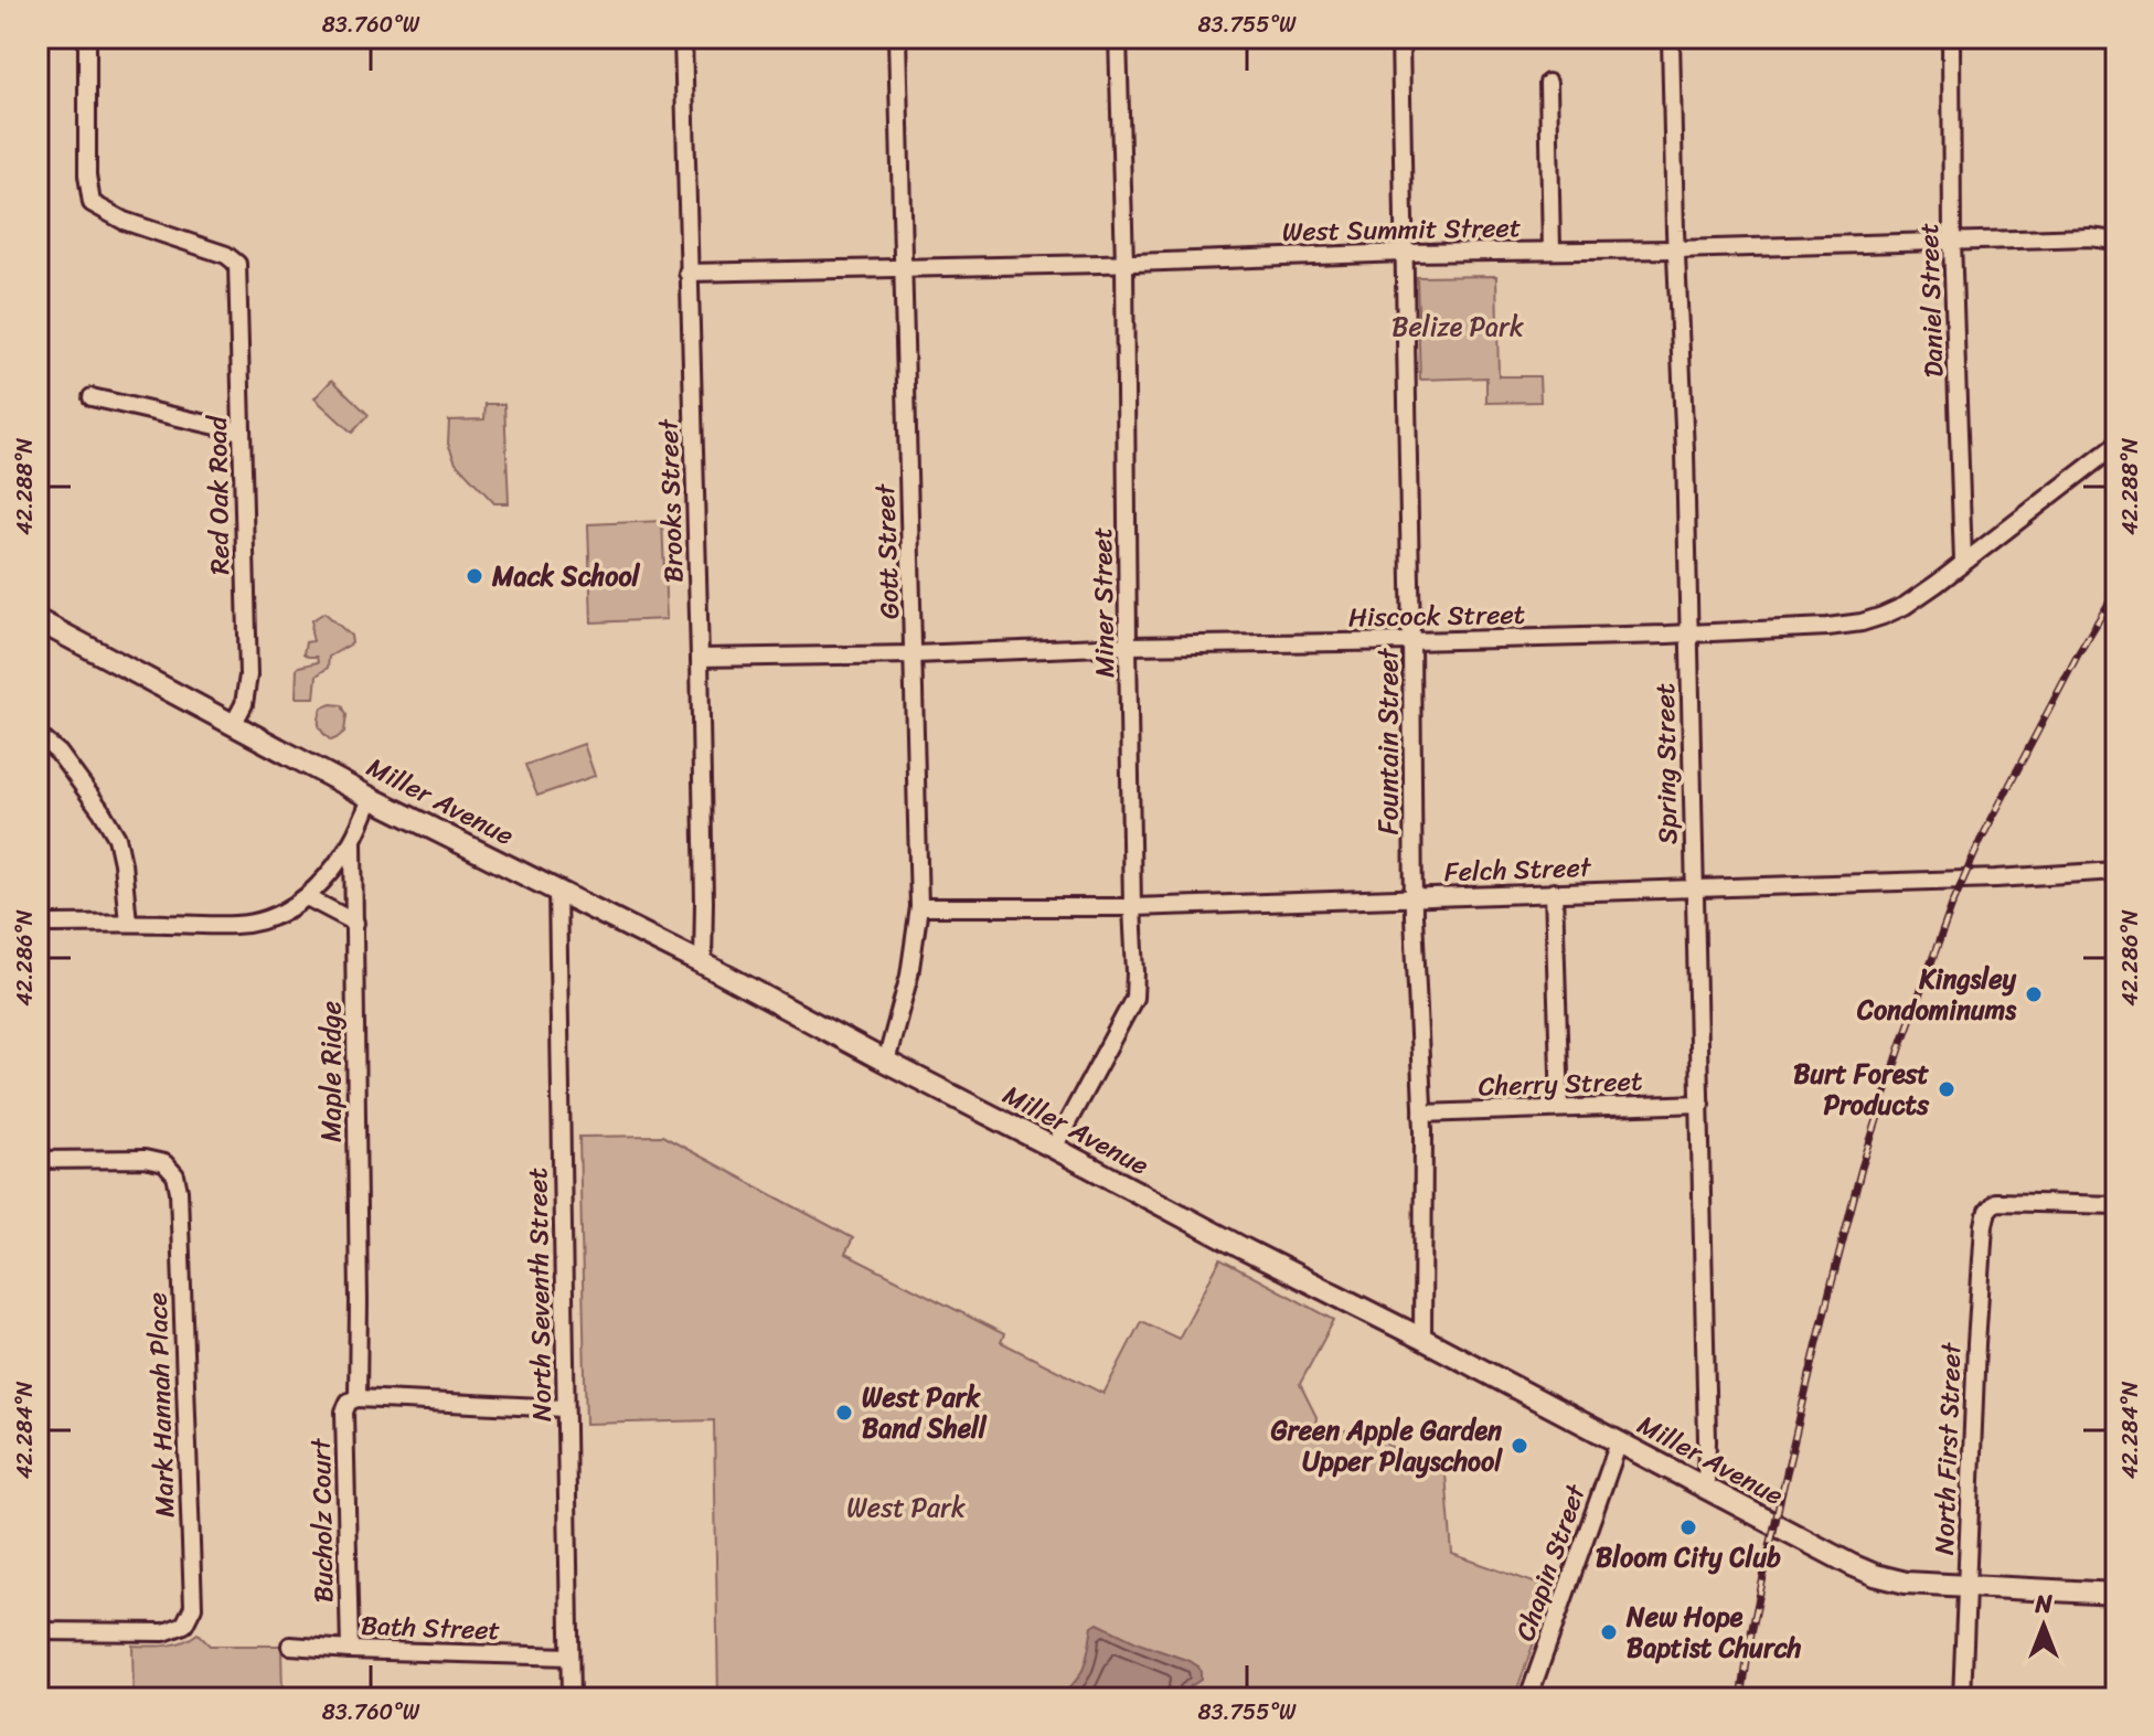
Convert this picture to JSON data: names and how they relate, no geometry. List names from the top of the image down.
{
  "streets": {
    "main road": ["Miller Avenue"],
    "street": [
      "West Summit Street",
      "Daniel Street",
      "Red Oak Road",
      "Brooks Street",
      "Gott Street",
      "Miner Street",
      "Hiscock Street",
      "Fountain Street",
      "Spring Street",
      "Felch Street",
      "Maple Ridge",
      "Cherry Street",
      "North Seventh Street",
      "Mark Hannah Place",
      "North First Street",
      "Bucholz Court",
      "Chapin Street",
      "Bath Street"
    ]
  },
  "crossings": [
    ["West Summit Street", "Daniel Street"],
    ["West Summit Street", "Brooks Street"],
    ["West Summit Street", "Gott Street"],
    ["West Summit Street", "Miner Street"],
    ["West Summit Street", "Fountain Street"],
    ["West Summit Street", "Spring Street"],
    ["Daniel Street", "Hiscock Street"],
    ["Red Oak Road", "Miller Avenue"],
    ["Brooks Street", "Hiscock Street"],
    ["Brooks Street", "Miller Avenue"],
    ["Gott Street", "Hiscock Street"],
    ["Gott Street", "Miller Avenue"],
    ["Gott Street", "Felch Street"],
    ["Miner Street", "Hiscock Street"],
    ["Miner Street", "Miller Avenue"],
    ["Miner Street", "Felch Street"],
    ["Hiscock Street", "Fountain Street"],
    ["Hiscock Street", "Spring Street"],
    ["Fountain Street", "Miller Avenue"],
    ["Fountain Street", "Felch Street"],
    ["Fountain Street", "Cherry Street"],
    ["Spring Street", "Miller Avenue"],
    ["Spring Street", "Felch Street"],
    ["Spring Street", "Cherry Street"],
    ["Miller Avenue", "North Seventh Street"],
    ["Miller Avenue", "North First Street"],
    ["Miller Avenue", "Chapin Street"],
    ["Maple Ridge", "Bucholz Court"],
    ["North Seventh Street", "Bath Street"],
    ["Bucholz Court", "Bath Street"]
  ],
  "parks": ["Belize Park", "West Park"],
  "places": [
    "Mack School",
    "Kingsley Condominums",
    "Burt Forest Products",
    "West Park Band Shell",
    "Green Apple Garden Upper Playschool",
    "Bloom City Club",
    "New Hope Baptist Church"
  ],
  "north": "top",
  "coordinates": [
    "83.760°W",
    "83.755°W",
    "42.288°N",
    "42.286°N",
    "42.284°N"
  ]
}
